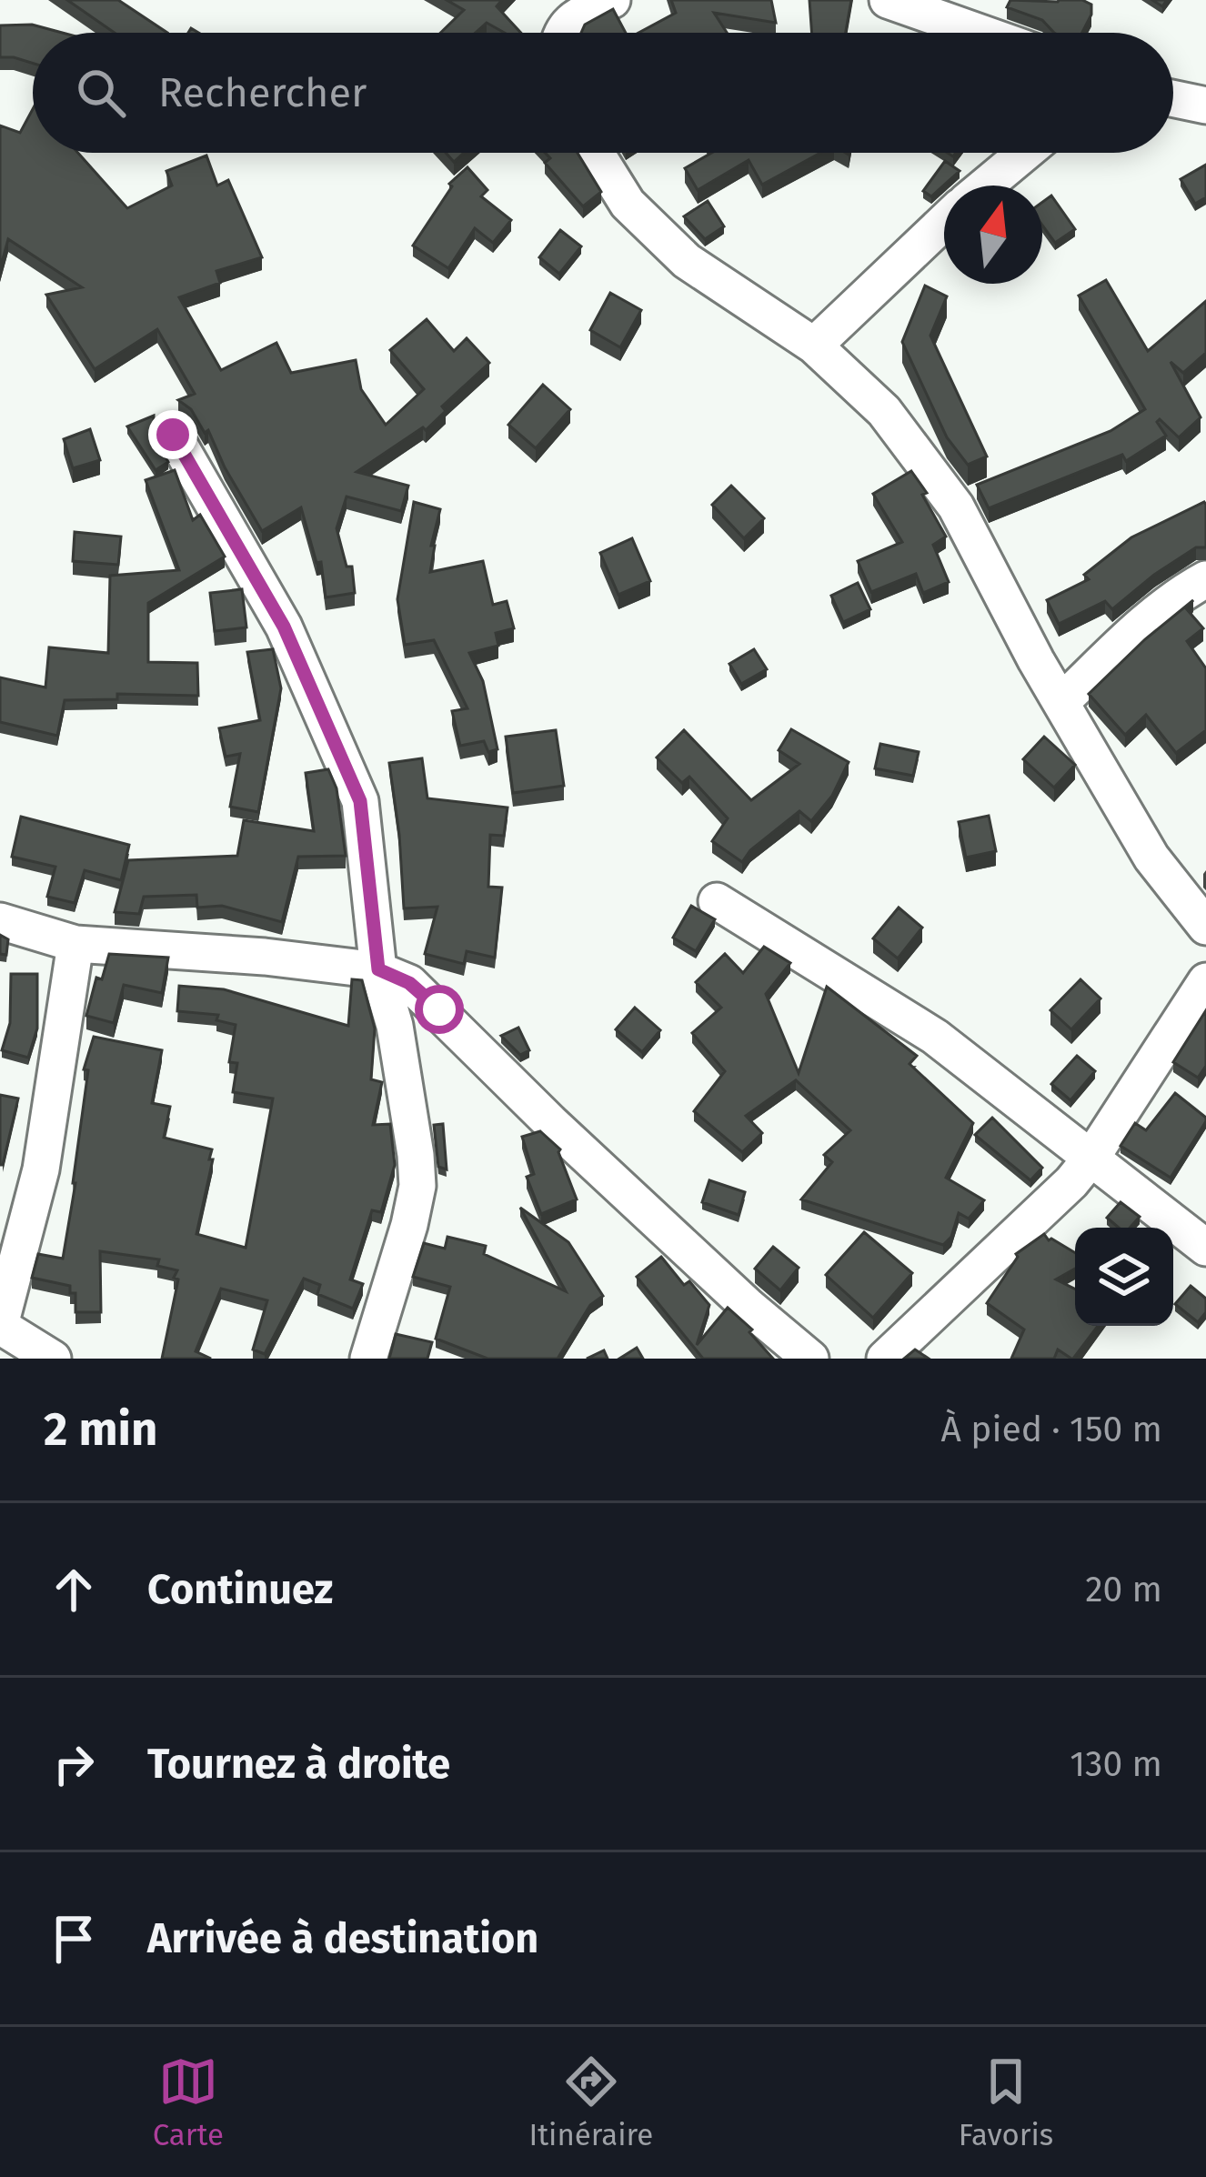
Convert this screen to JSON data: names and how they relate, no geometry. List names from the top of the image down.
{
  "north": "top",
  "page": {
    "search": "Rechercher",
    "heading": ["2 min", "À pied · 150 m"],
    "list": [
      ["Continuez", "20 m"],
      ["Tournez à droite", "130 m"],
      "Arrivée à destination"
    ],
    "nav": ["Carte", "Itinéraire", "Favoris"]
  }
}
